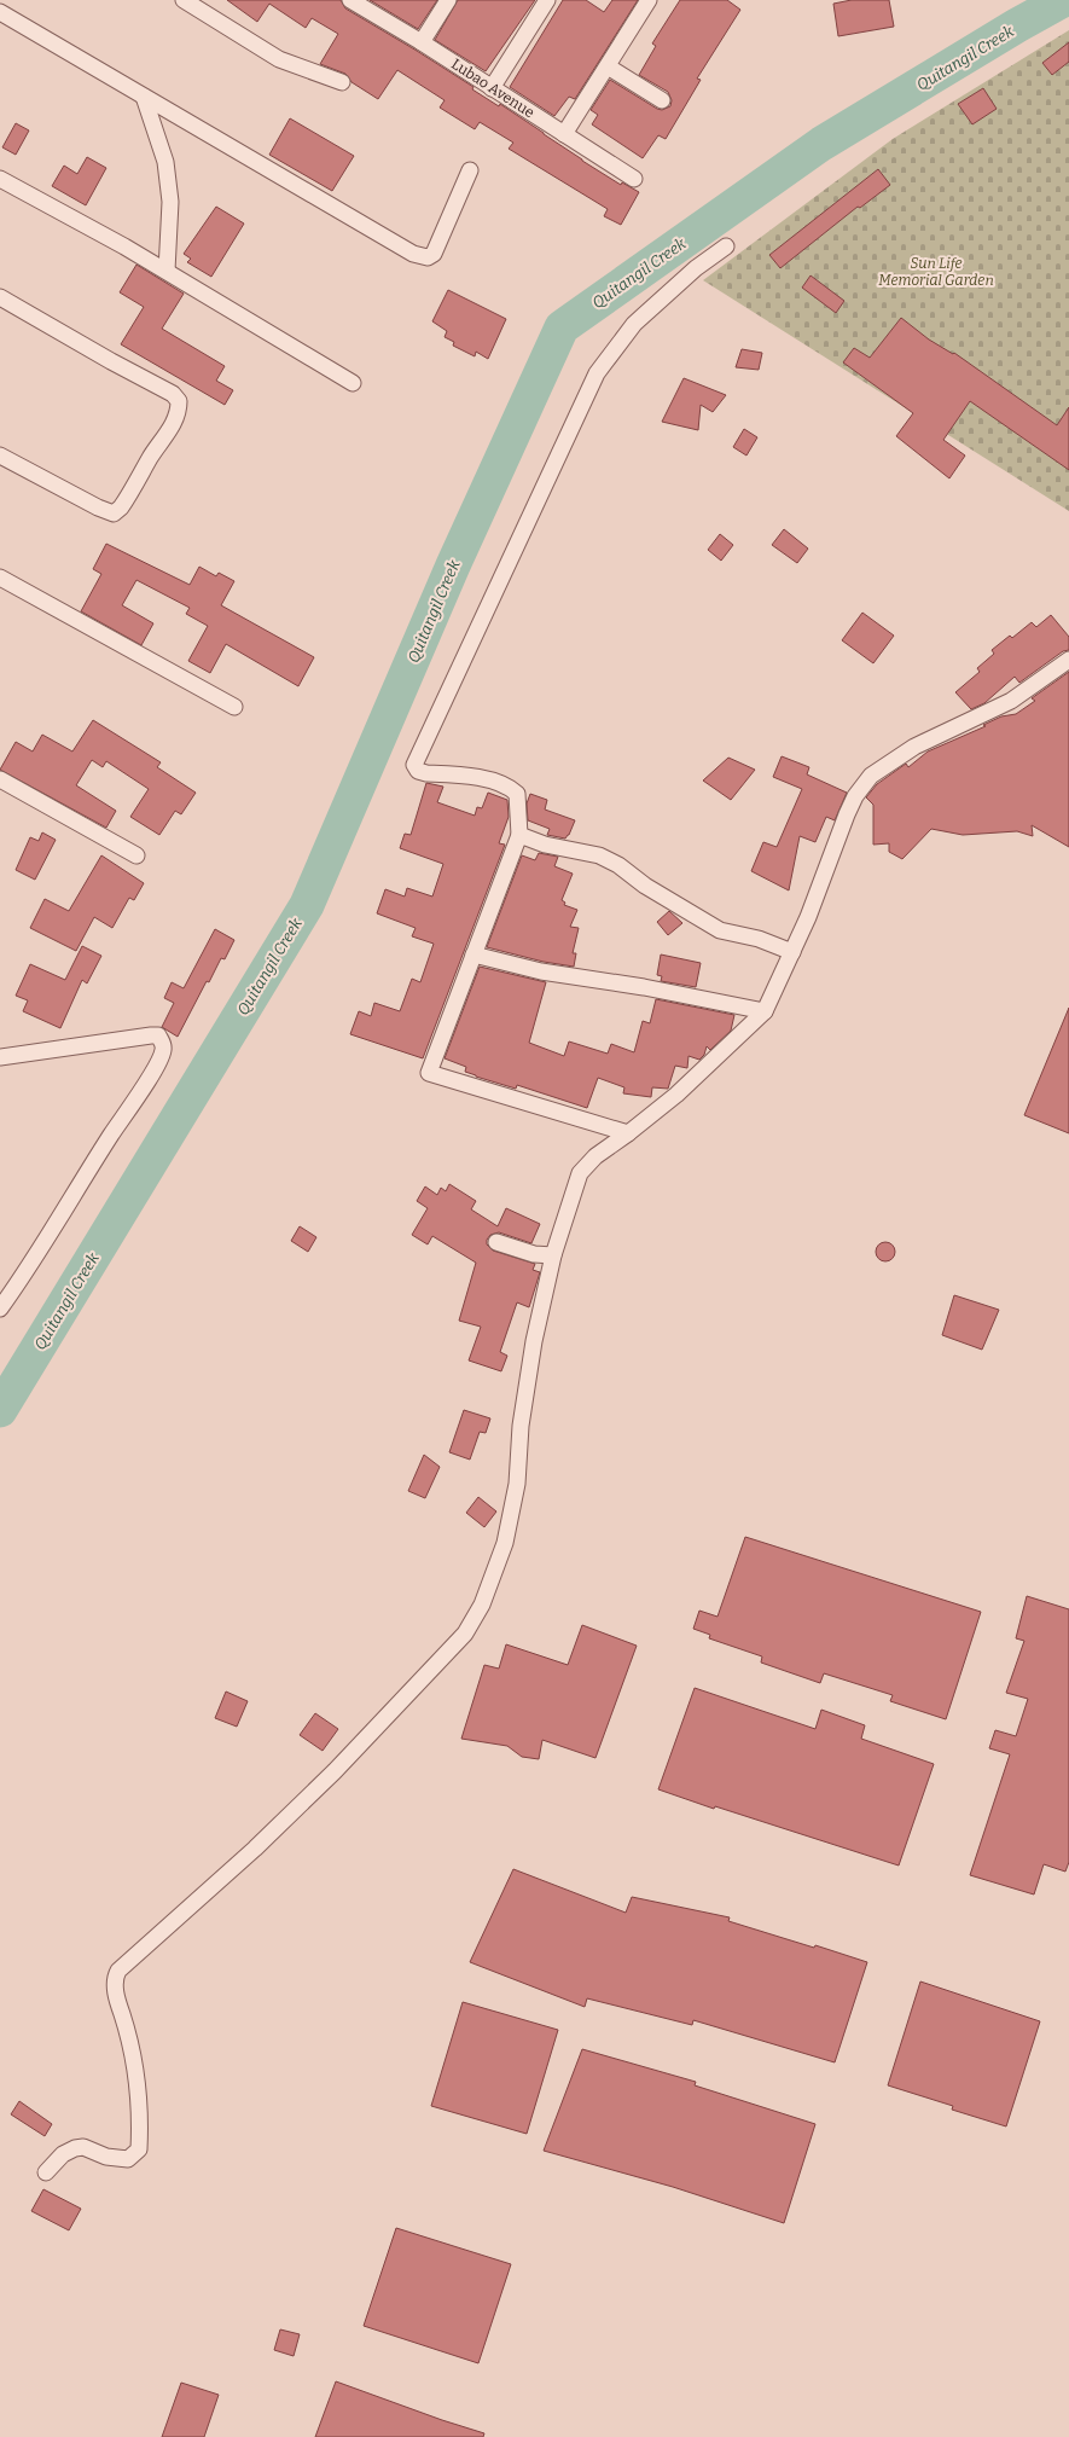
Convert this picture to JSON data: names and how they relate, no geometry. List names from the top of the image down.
{
  "streets": {
    "street": ["Lubao Avenue"]
  },
  "water": ["Quitangil Creek"],
  "parks": ["Sun Life Memorial Garden"]
}
